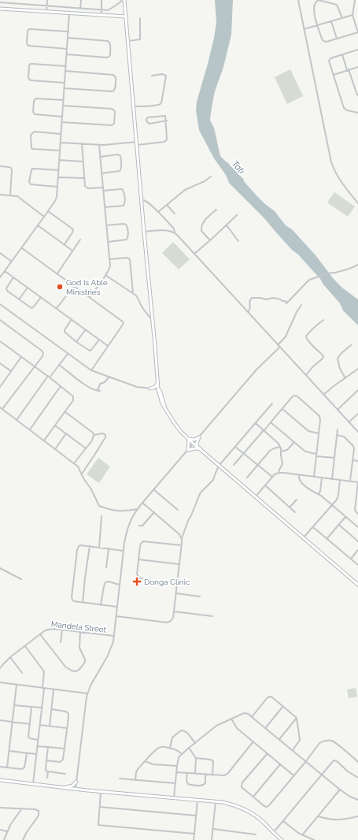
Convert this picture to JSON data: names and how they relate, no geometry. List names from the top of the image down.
{
  "streets": {
    "street": ["Mandela Street"]
  },
  "water": ["Tati"],
  "places": {
    "other": ["God Is Able Ministries"],
    "health": ["Donga Clinic"]
  }
}
